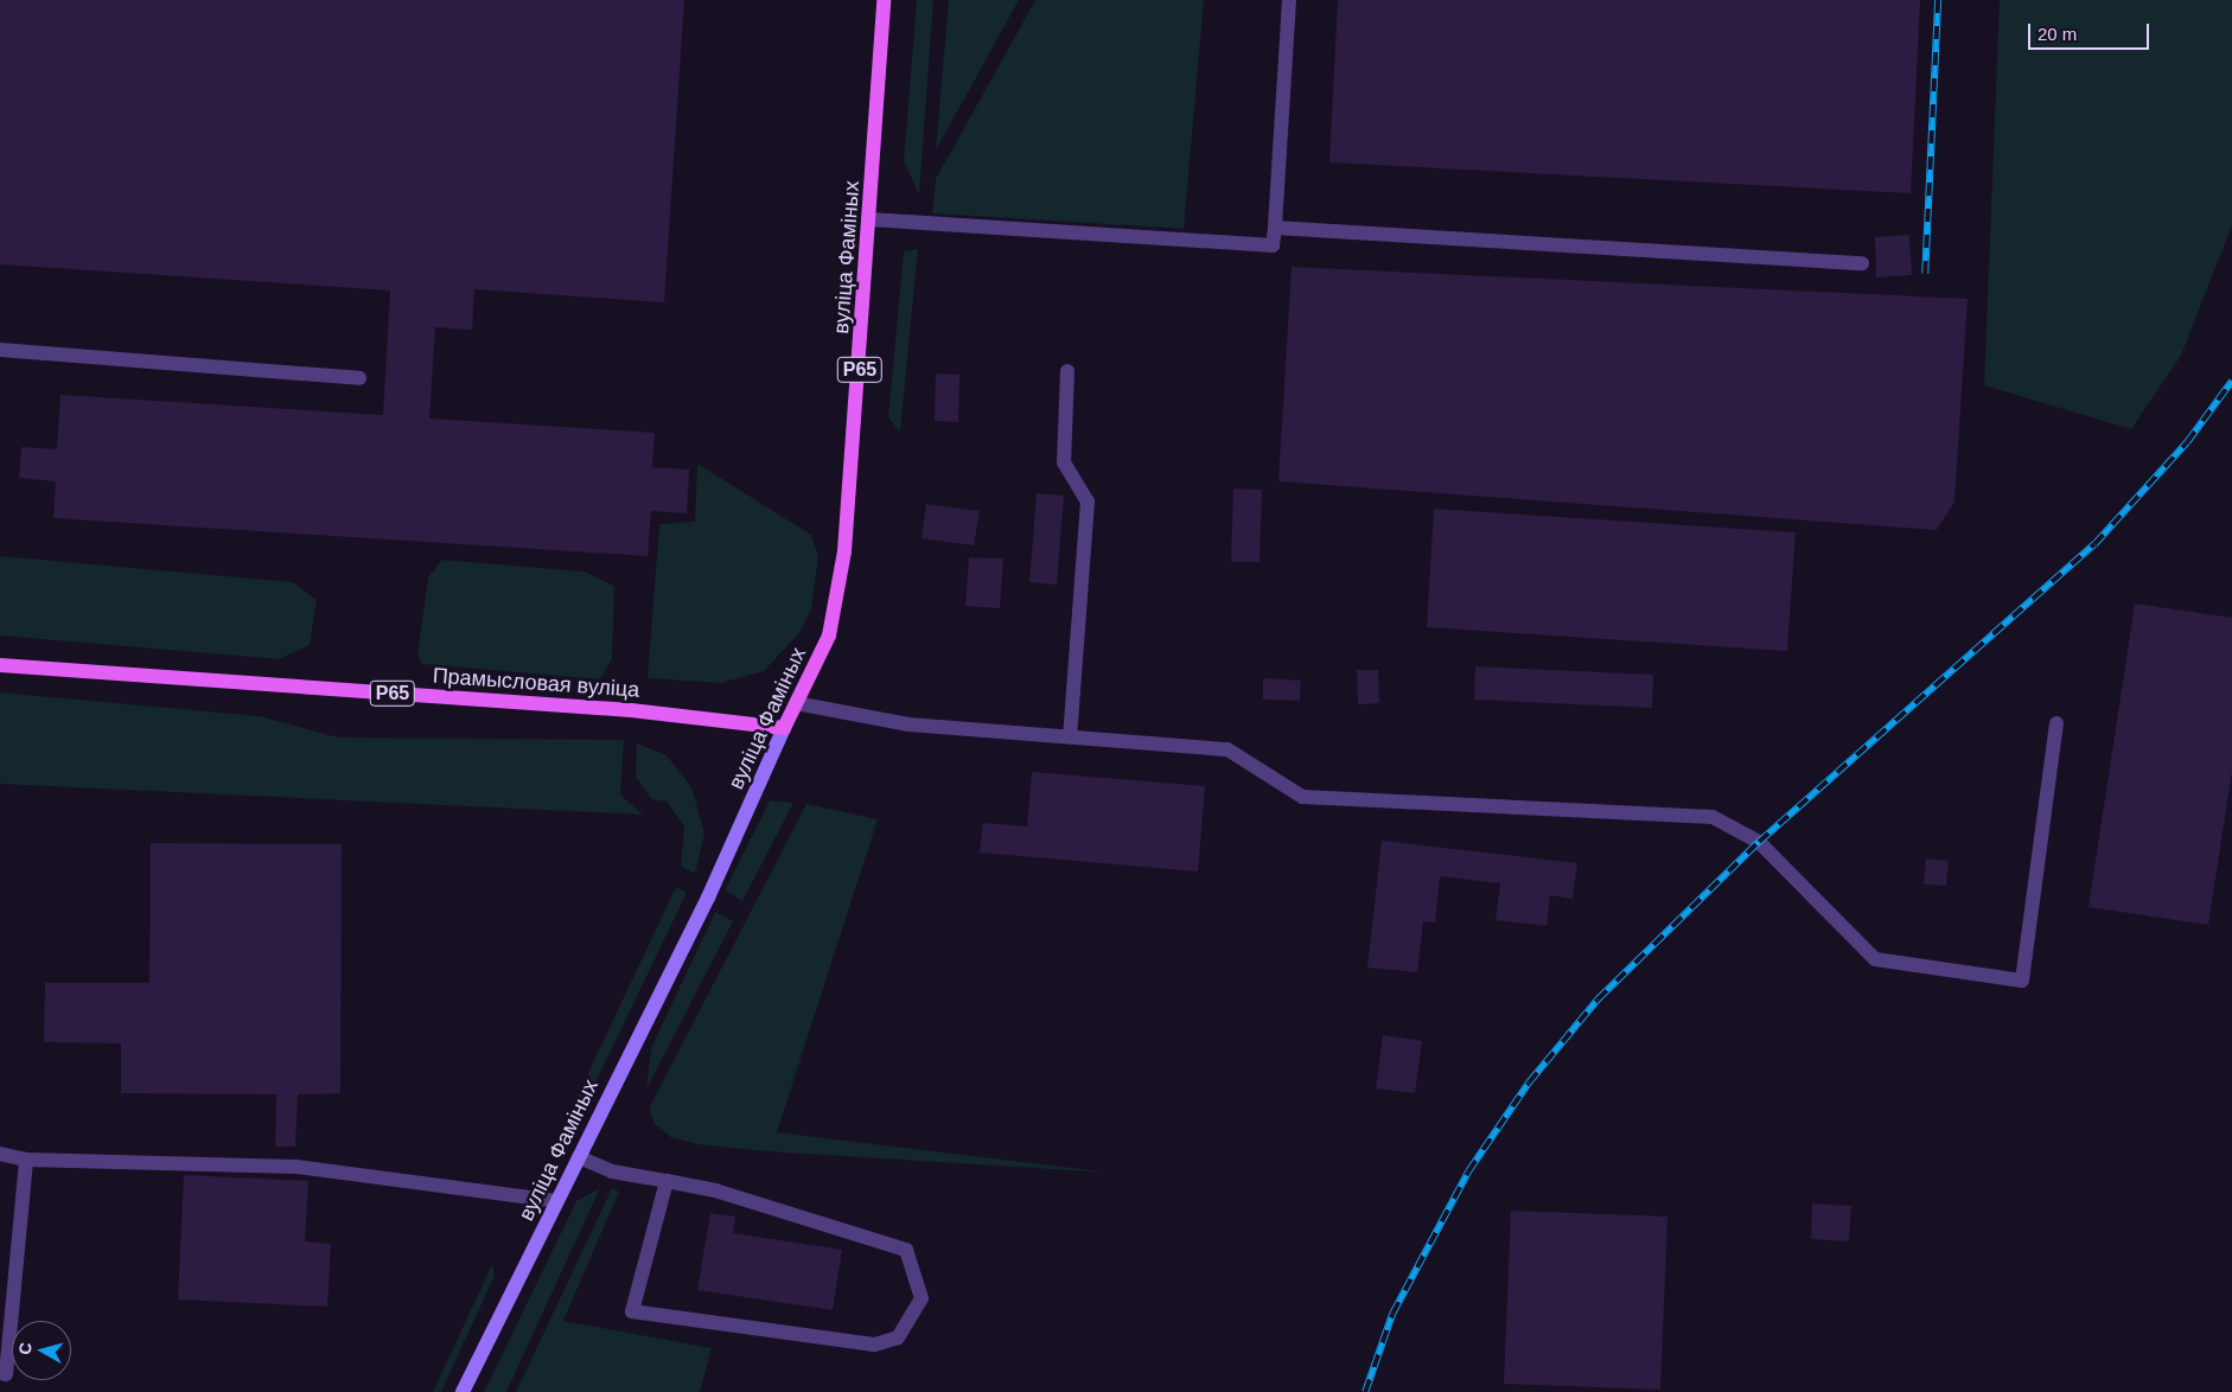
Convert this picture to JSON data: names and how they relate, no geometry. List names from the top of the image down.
{
  "streets": {
    "main road": ["вуліца Фаміных", "Р65", "Прамысловая вуліца"]
  },
  "crossings": [
    ["вуліца Фаміных", "Прамысловая вуліца"]
  ],
  "scale_bar": "20 m",
  "north": "left"
}
